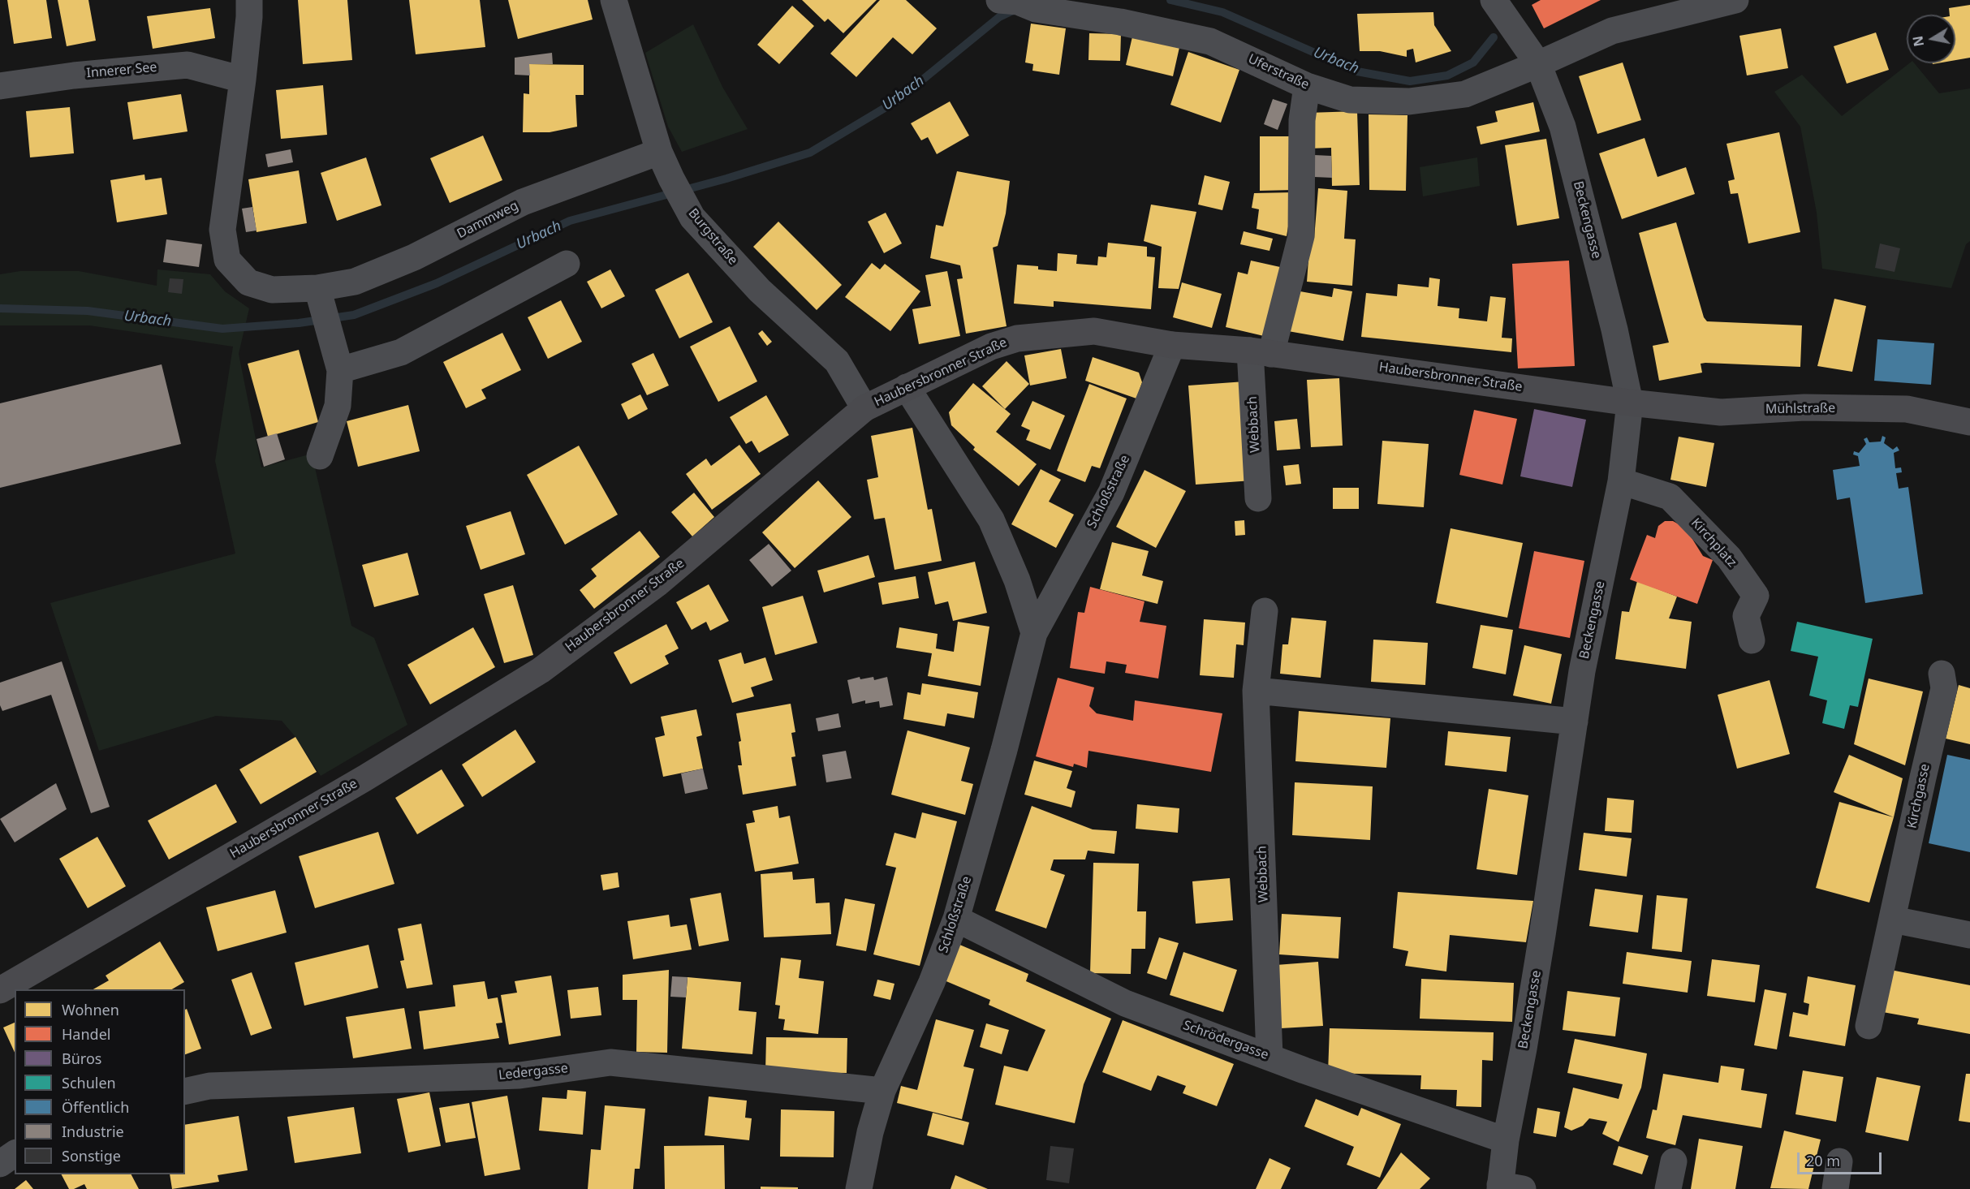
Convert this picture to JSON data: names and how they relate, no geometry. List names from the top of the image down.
{
  "streets": {
    "street": [
      "Innerer See",
      "Uferstraße",
      "Dammweg",
      "Beckengasse",
      "Burgstraße",
      "Haubersbronner Straße",
      "Mühlstraße",
      "Webbach",
      "Schloßstraße",
      "Kirchplatz",
      "Kirchgasse",
      "Schrödergasse",
      "Ledergasse"
    ]
  },
  "crossings": [
    ["Innerer See", "Dammweg"],
    ["Uferstraße", "Beckengasse"],
    ["Dammweg", "Burgstraße"],
    ["Beckengasse", "Haubersbronner Straße"],
    ["Beckengasse", "Mühlstraße"],
    ["Beckengasse", "Kirchplatz"],
    ["Beckengasse", "Schrödergasse"],
    ["Burgstraße", "Haubersbronner Straße"],
    ["Haubersbronner Straße", "Mühlstraße"],
    ["Haubersbronner Straße", "Webbach"],
    ["Haubersbronner Straße", "Schloßstraße"],
    ["Webbach", "Schrödergasse"],
    ["Schloßstraße", "Schrödergasse"],
    ["Schloßstraße", "Ledergasse"]
  ],
  "water": ["Urbach"],
  "legend": [
    "Wohnen",
    "Handel",
    "Büros",
    "Schulen",
    "Öffentlich",
    "Industrie",
    "Sonstige"
  ],
  "scale_bar": "20 m",
  "north": "left"
}
